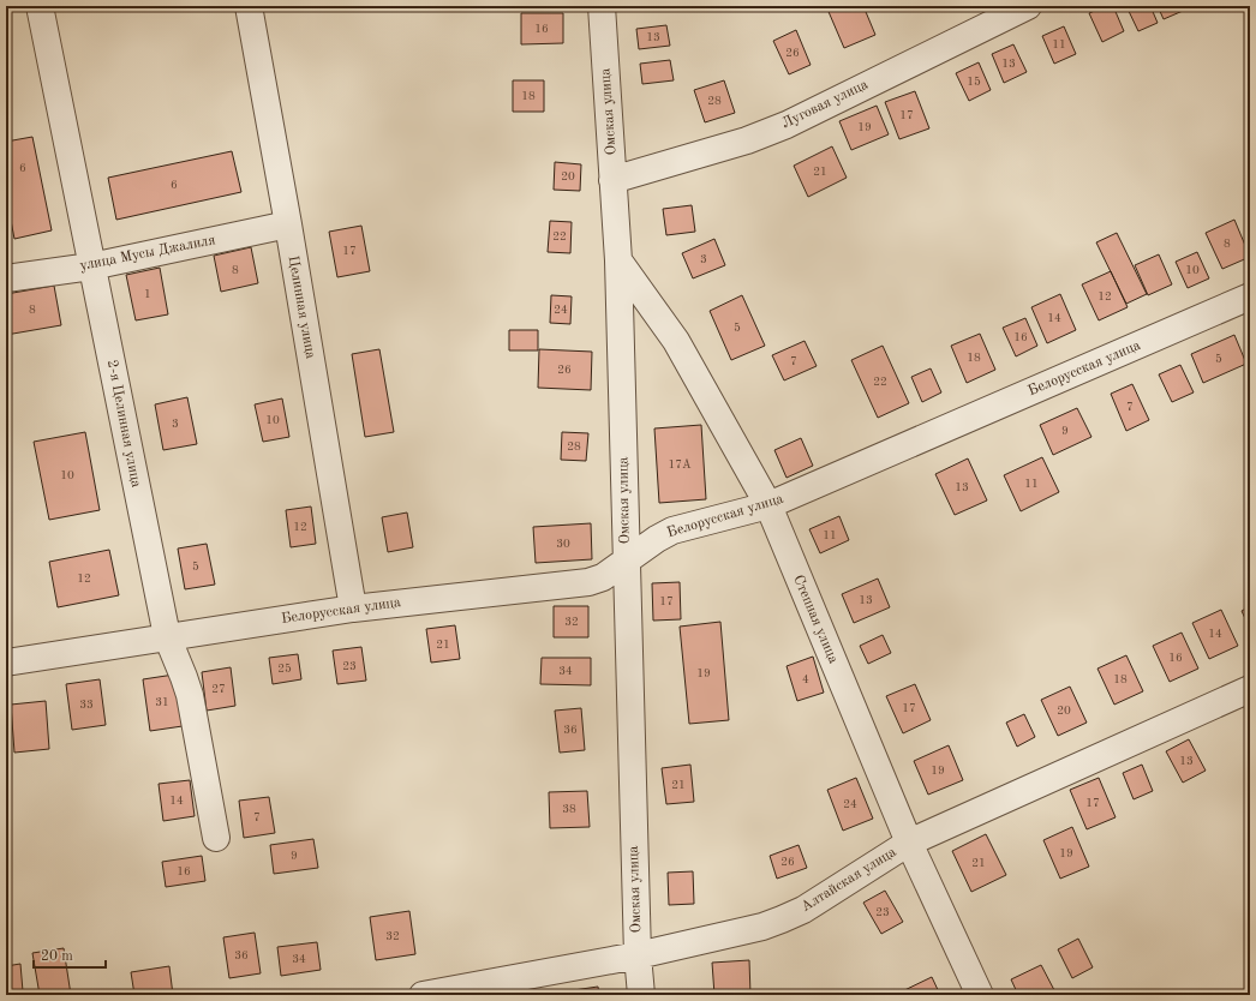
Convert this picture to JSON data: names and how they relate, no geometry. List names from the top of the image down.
{
  "streets": {
    "street": [
      "Луговая улица",
      "Омская улица",
      "улица Мусы Джалиля",
      "Целинная улица",
      "Белорусская улица",
      "2-я Целинная улица",
      "Степная улица",
      "Алтайская улица"
    ]
  },
  "crossings": [
    ["Луговая улица", "Омская улица"],
    ["Омская улица", "Белорусская улица"],
    ["Омская улица", "Степная улица"],
    ["Омская улица", "Алтайская улица"],
    ["улица Мусы Джалиля", "Целинная улица"],
    ["улица Мусы Джалиля", "2-я Целинная улица"],
    ["Целинная улица", "Белорусская улица"],
    ["Белорусская улица", "2-я Целинная улица"],
    ["Белорусская улица", "Степная улица"],
    ["Степная улица", "Алтайская улица"]
  ],
  "house_numbers": [
    "16",
    "13",
    "11",
    "26",
    "13",
    "15",
    "18",
    "28",
    "17",
    "19",
    "6",
    "21",
    "20",
    "6",
    "22",
    "8",
    "17",
    "3",
    "8",
    "10",
    "1",
    "12",
    "8",
    "24",
    "14",
    "5",
    "16",
    "18",
    "5",
    "7",
    "26",
    "22",
    "7",
    "10",
    "3",
    "9",
    "28",
    "17А",
    "10",
    "11",
    "13",
    "12",
    "11",
    "30",
    "5",
    "12",
    "13",
    "17",
    "32",
    "14",
    "21",
    "16",
    "23",
    "25",
    "34",
    "19",
    "4",
    "18",
    "27",
    "31",
    "33",
    "17",
    "20",
    "36",
    "13",
    "19",
    "21",
    "14",
    "17",
    "24",
    "38",
    "7",
    "19",
    "9",
    "26",
    "21",
    "16",
    "23",
    "32",
    "36",
    "34"
  ],
  "scale_bar": "20 m"
}
